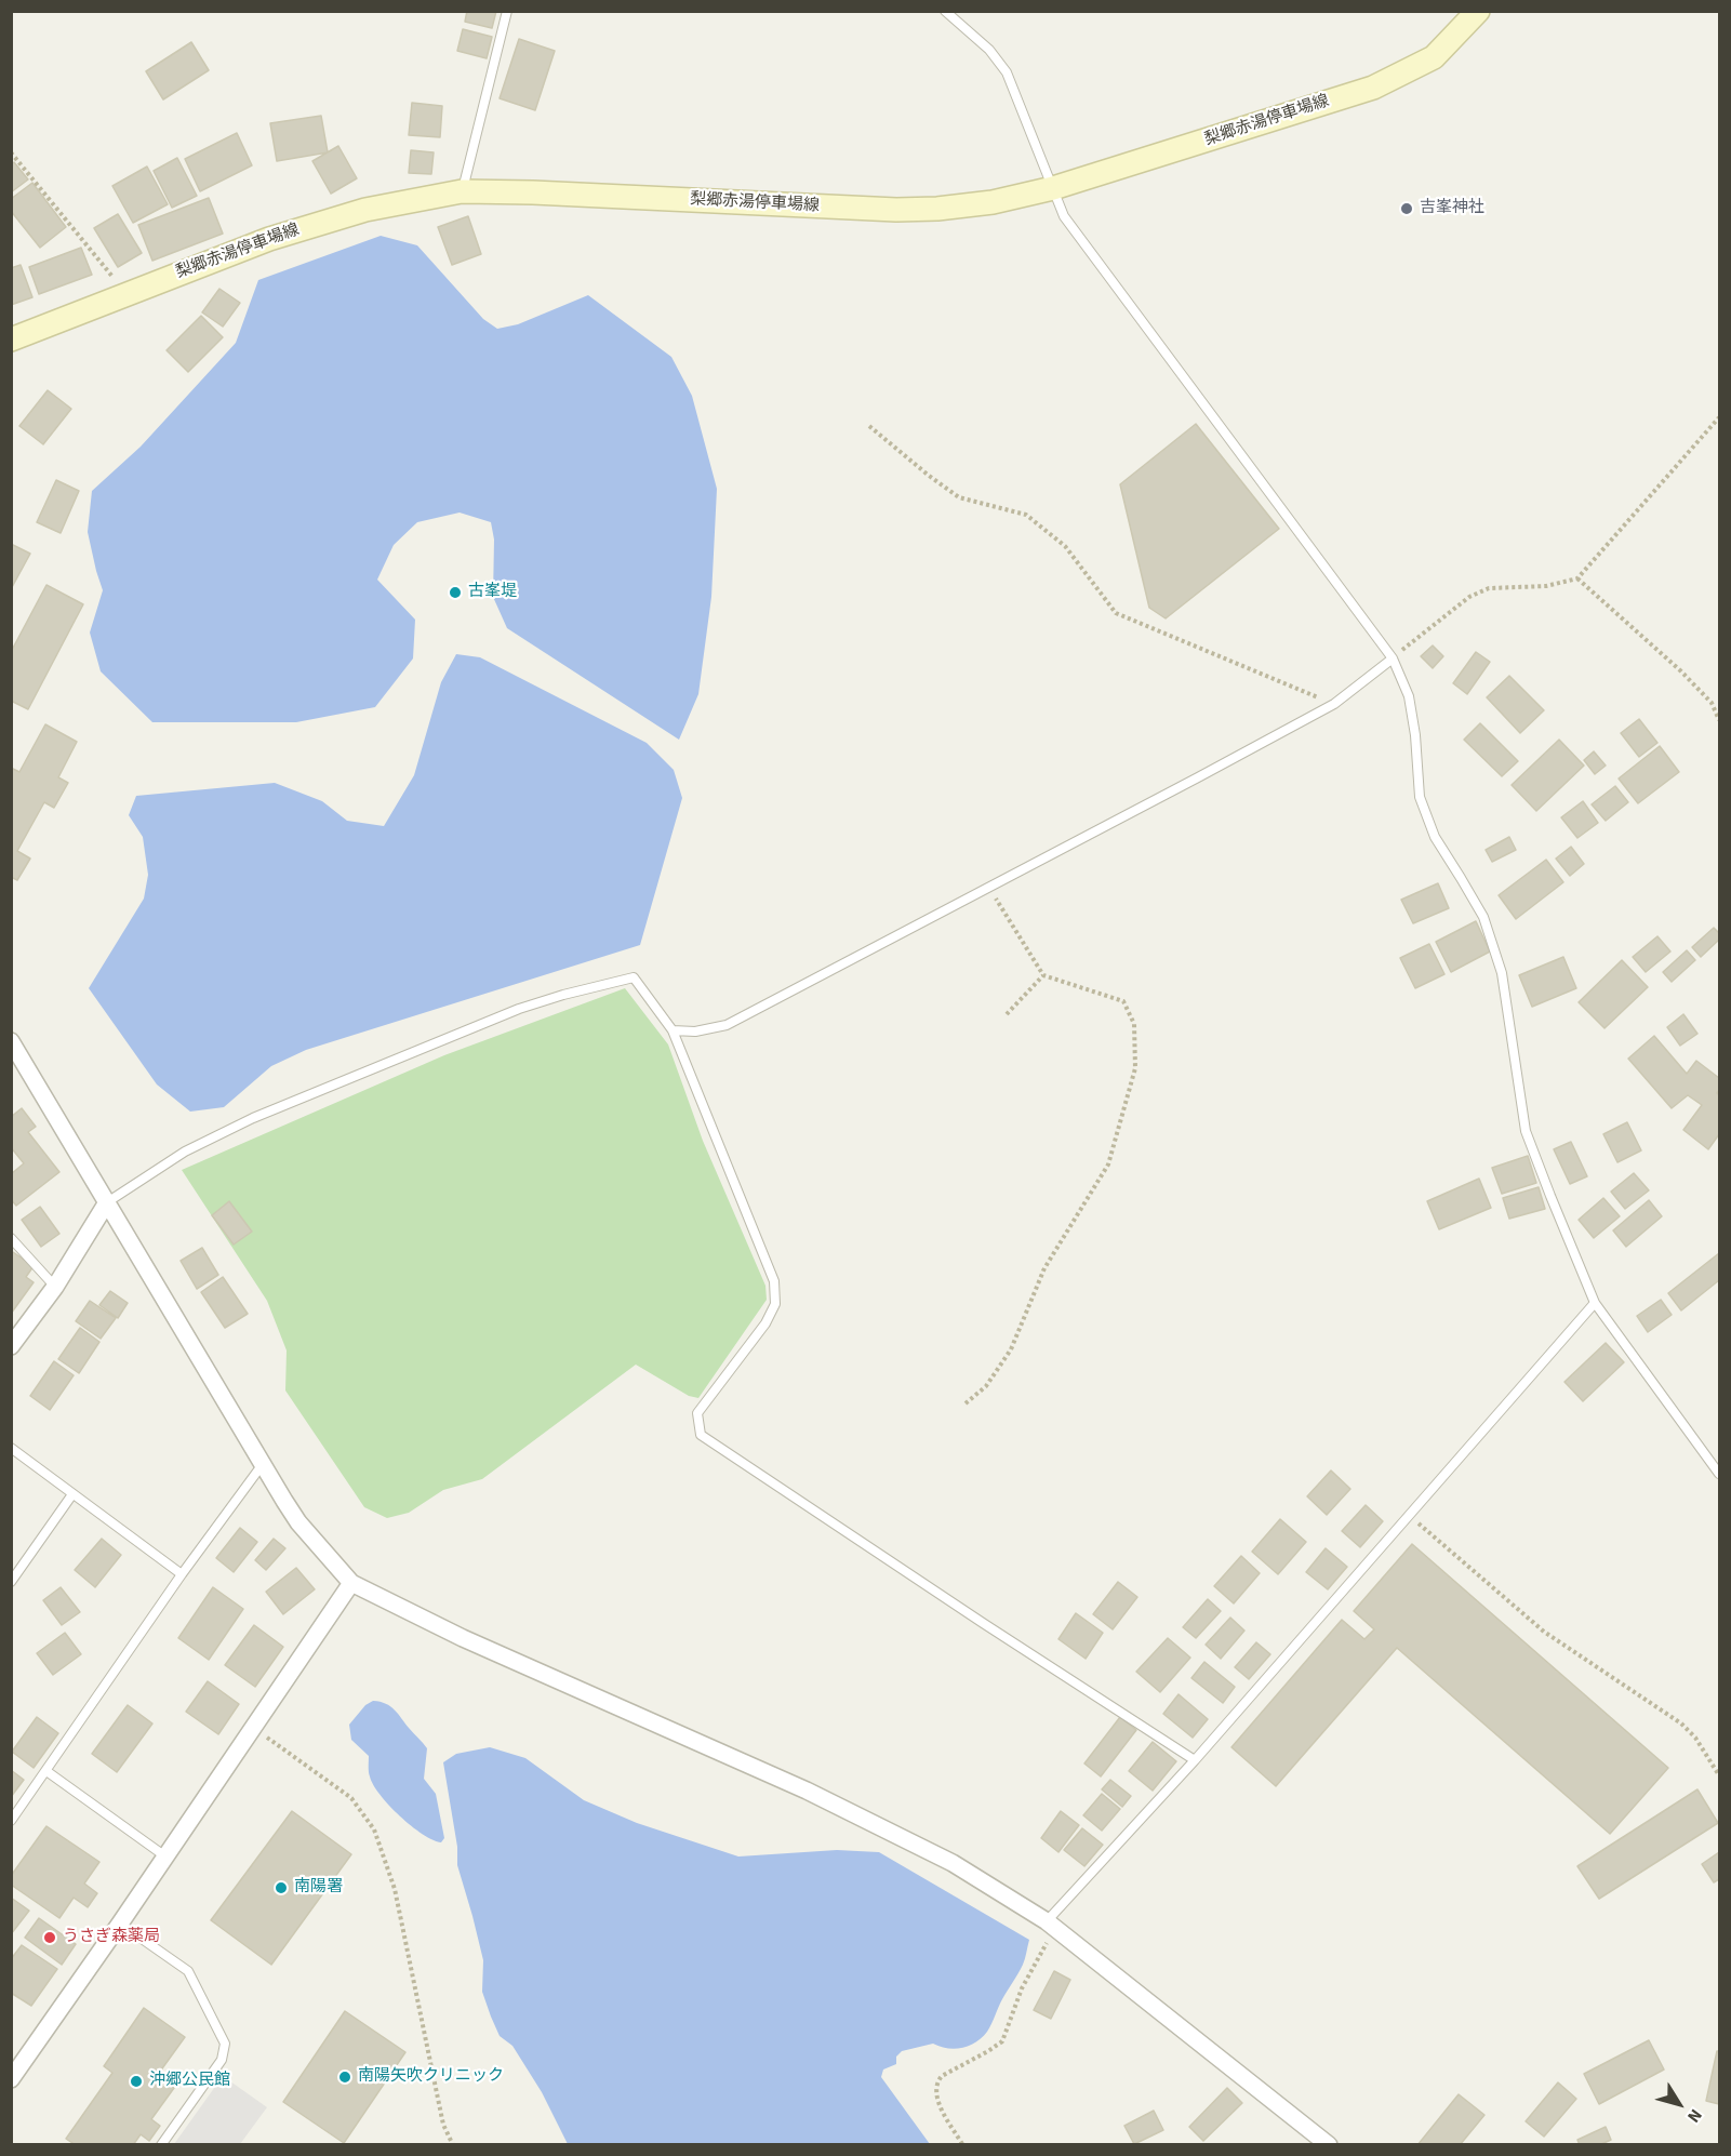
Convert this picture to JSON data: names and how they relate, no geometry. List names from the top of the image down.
{
  "streets": {
    "main road": ["梨郷赤湯停車場線"]
  },
  "places": [
    "吉峯神社",
    "古峯堤",
    "南陽署",
    "うさぎ森薬局",
    "南陽矢吹クリニック",
    "沖郷公民館"
  ],
  "north": "bottom right"
}
